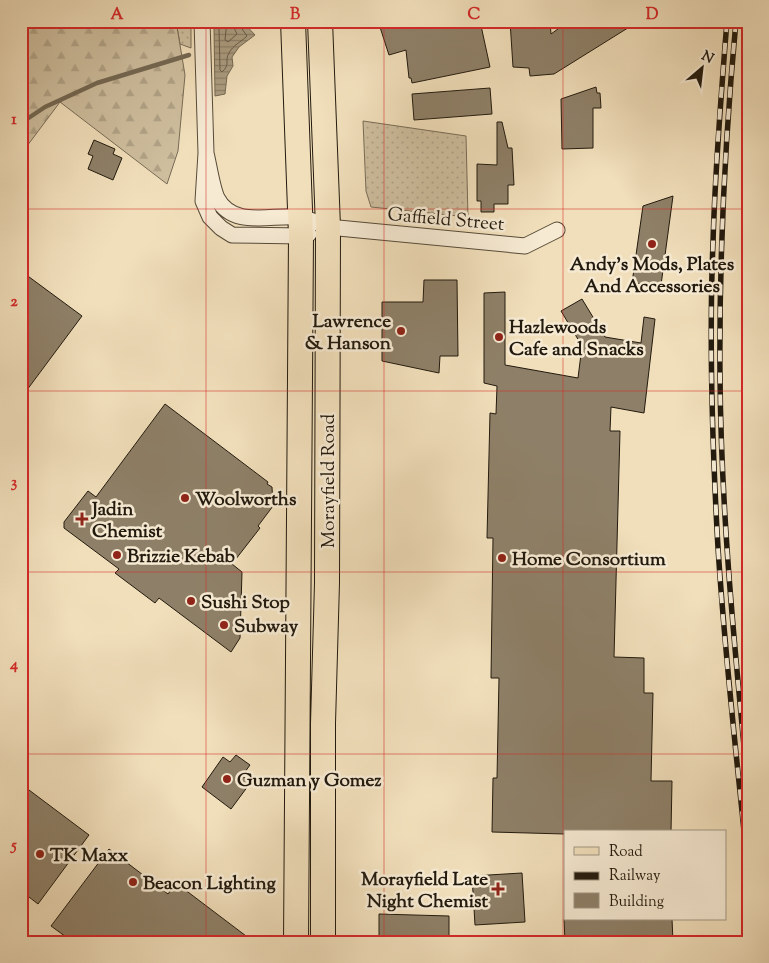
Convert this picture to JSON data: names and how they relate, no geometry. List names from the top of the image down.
{
  "streets": {
    "main road": ["Morayfield Road"],
    "street": ["Gaffield Street"]
  },
  "crossings": [
    ["Gaffield Street", "Morayfield Road"]
  ],
  "places": {
    "other": [
      "Andy's Mods, Plates And Accessories",
      "Lawrence & Hanson",
      "Hazlewoods Cafe and Snacks",
      "Woolworths",
      "Brizzie Kebab",
      "Home Consortium",
      "Sushi Stop",
      "Subway",
      "Guzman y Gomez",
      "TK Maxx",
      "Beacon Lighting"
    ],
    "health": ["Jadin Chemist", "Morayfield Late Night Chemist"]
  },
  "legend": ["Road", "Railway", "Building"],
  "north": "top right",
  "grid": {
    "columns": [
      "A",
      "B",
      "C",
      "D"
    ],
    "rows": [
      "1",
      "2",
      "3",
      "4",
      "5"
    ]
  }
}
